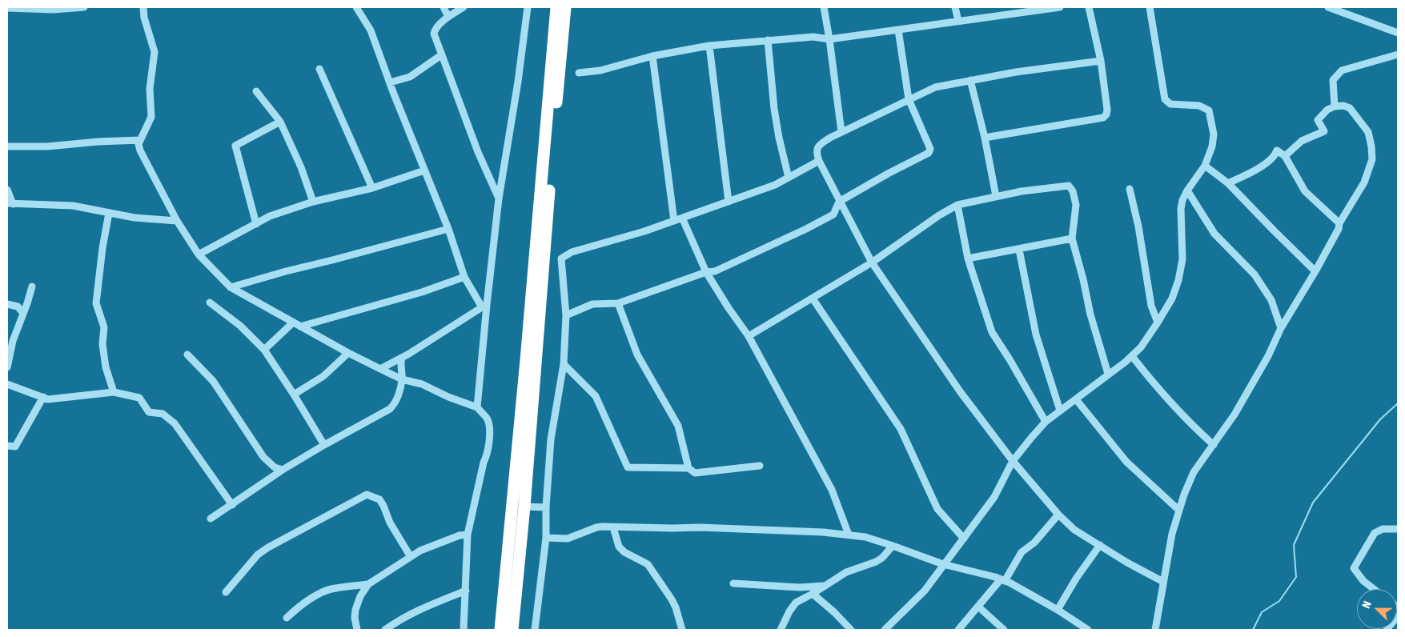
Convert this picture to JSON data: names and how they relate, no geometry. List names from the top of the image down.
{
  "north": "top left"
}
